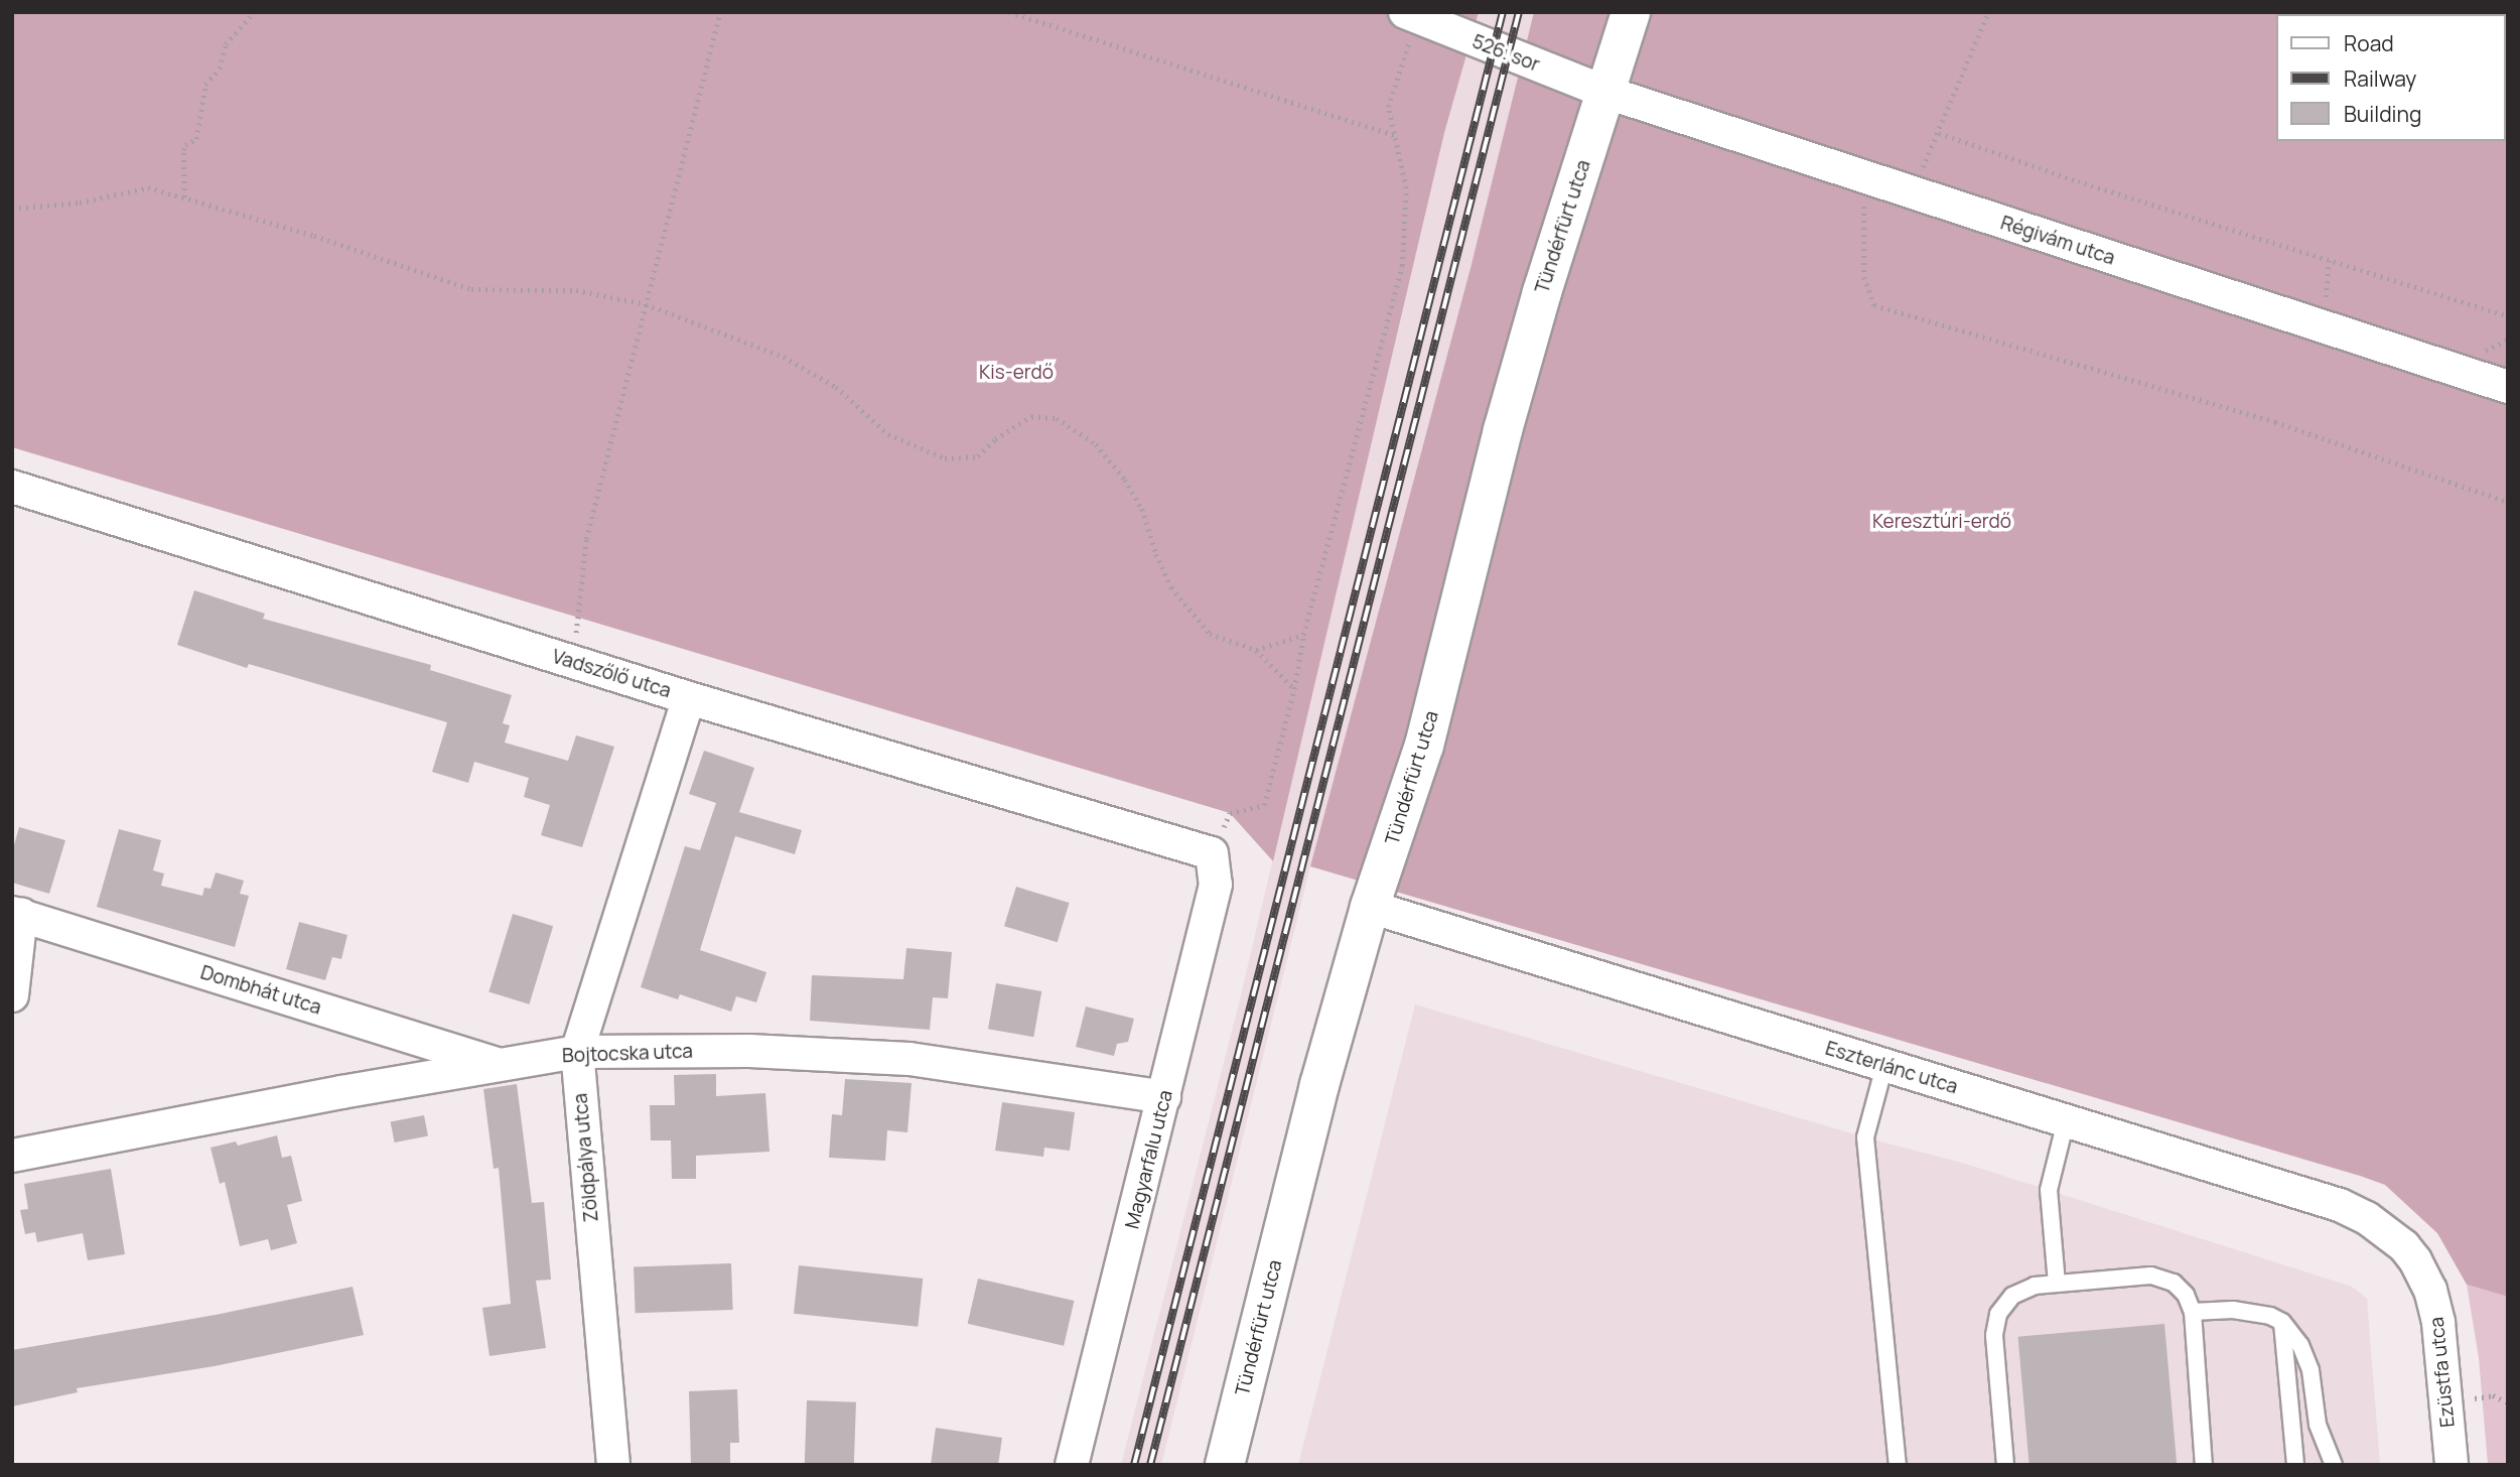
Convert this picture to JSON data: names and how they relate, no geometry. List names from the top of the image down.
{
  "streets": {
    "street": [
      "526. sor",
      "Tündérfürt utca",
      "Régivám utca",
      "Vadszőlő utca",
      "Dombhát utca",
      "Bojtocska utca",
      "Eszterlánc utca",
      "Zöldpálya utca",
      "Magyarfalu utca",
      "Ezüstfa utca"
    ]
  },
  "crossings": [
    ["526. sor", "Tündérfürt utca"],
    ["526. sor", "Régivám utca"],
    ["Tündérfürt utca", "Régivám utca"],
    ["Tündérfürt utca", "Eszterlánc utca"],
    ["Vadszőlő utca", "Zöldpálya utca"],
    ["Vadszőlő utca", "Magyarfalu utca"],
    ["Dombhát utca", "Bojtocska utca"],
    ["Bojtocska utca", "Zöldpálya utca"],
    ["Bojtocska utca", "Magyarfalu utca"],
    ["Eszterlánc utca", "Ezüstfa utca"]
  ],
  "parks": ["Kis-erdő", "Keresztúri-erdő"],
  "legend": ["Road", "Railway", "Building"]
}
